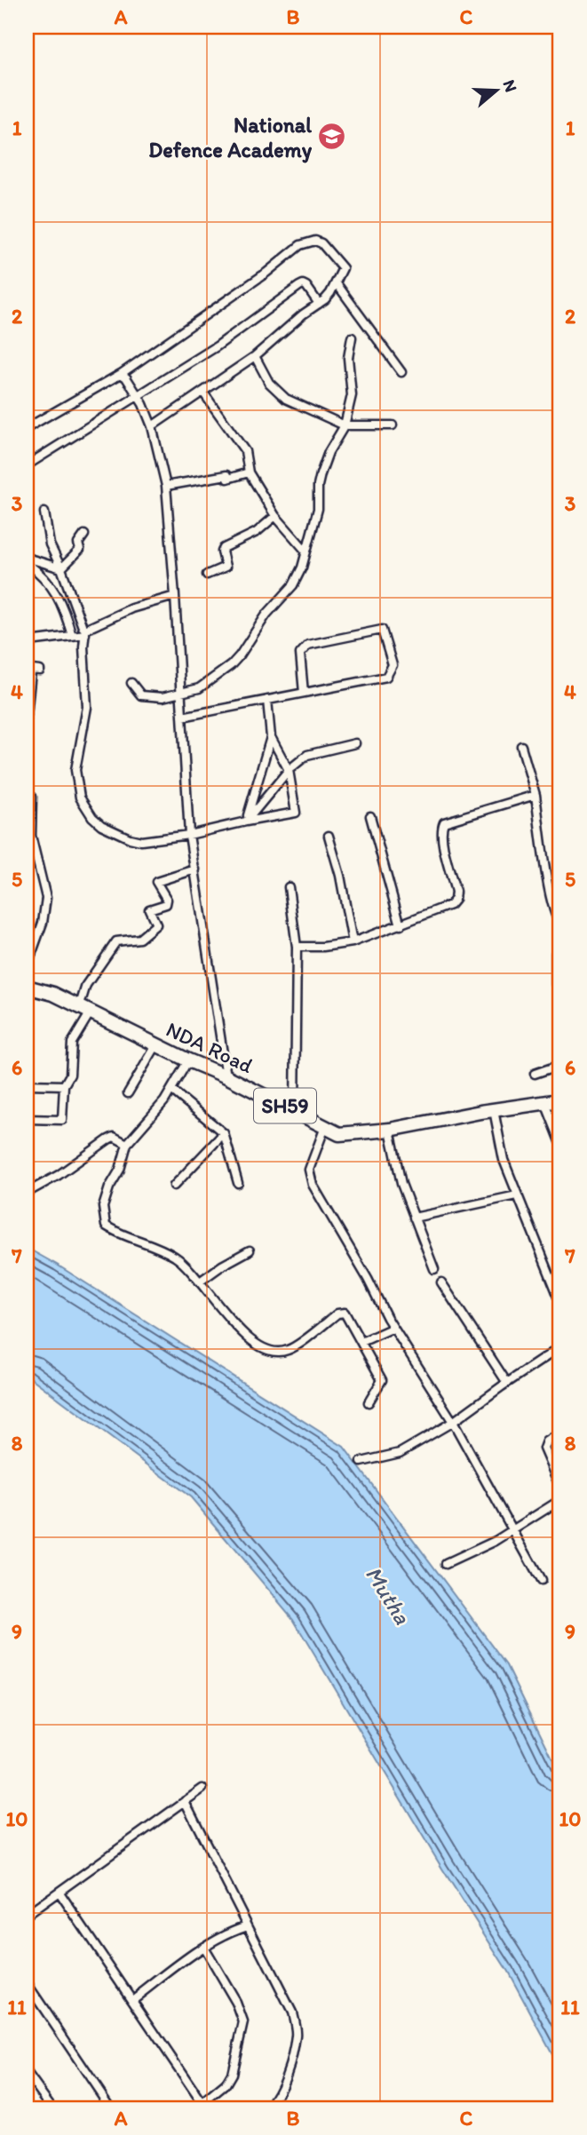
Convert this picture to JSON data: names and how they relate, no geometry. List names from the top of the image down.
{
  "streets": {
    "main road": ["NDA Road", "SH59"]
  },
  "water": ["Mutha"],
  "places": {
    "school or university": ["National Defence Academy"]
  },
  "north": "right",
  "grid": {
    "columns": ["A", "B", "C"],
    "rows": [
      "1",
      "2",
      "3",
      "4",
      "5",
      "6",
      "7",
      "8",
      "9",
      "10",
      "11"
    ]
  }
}
